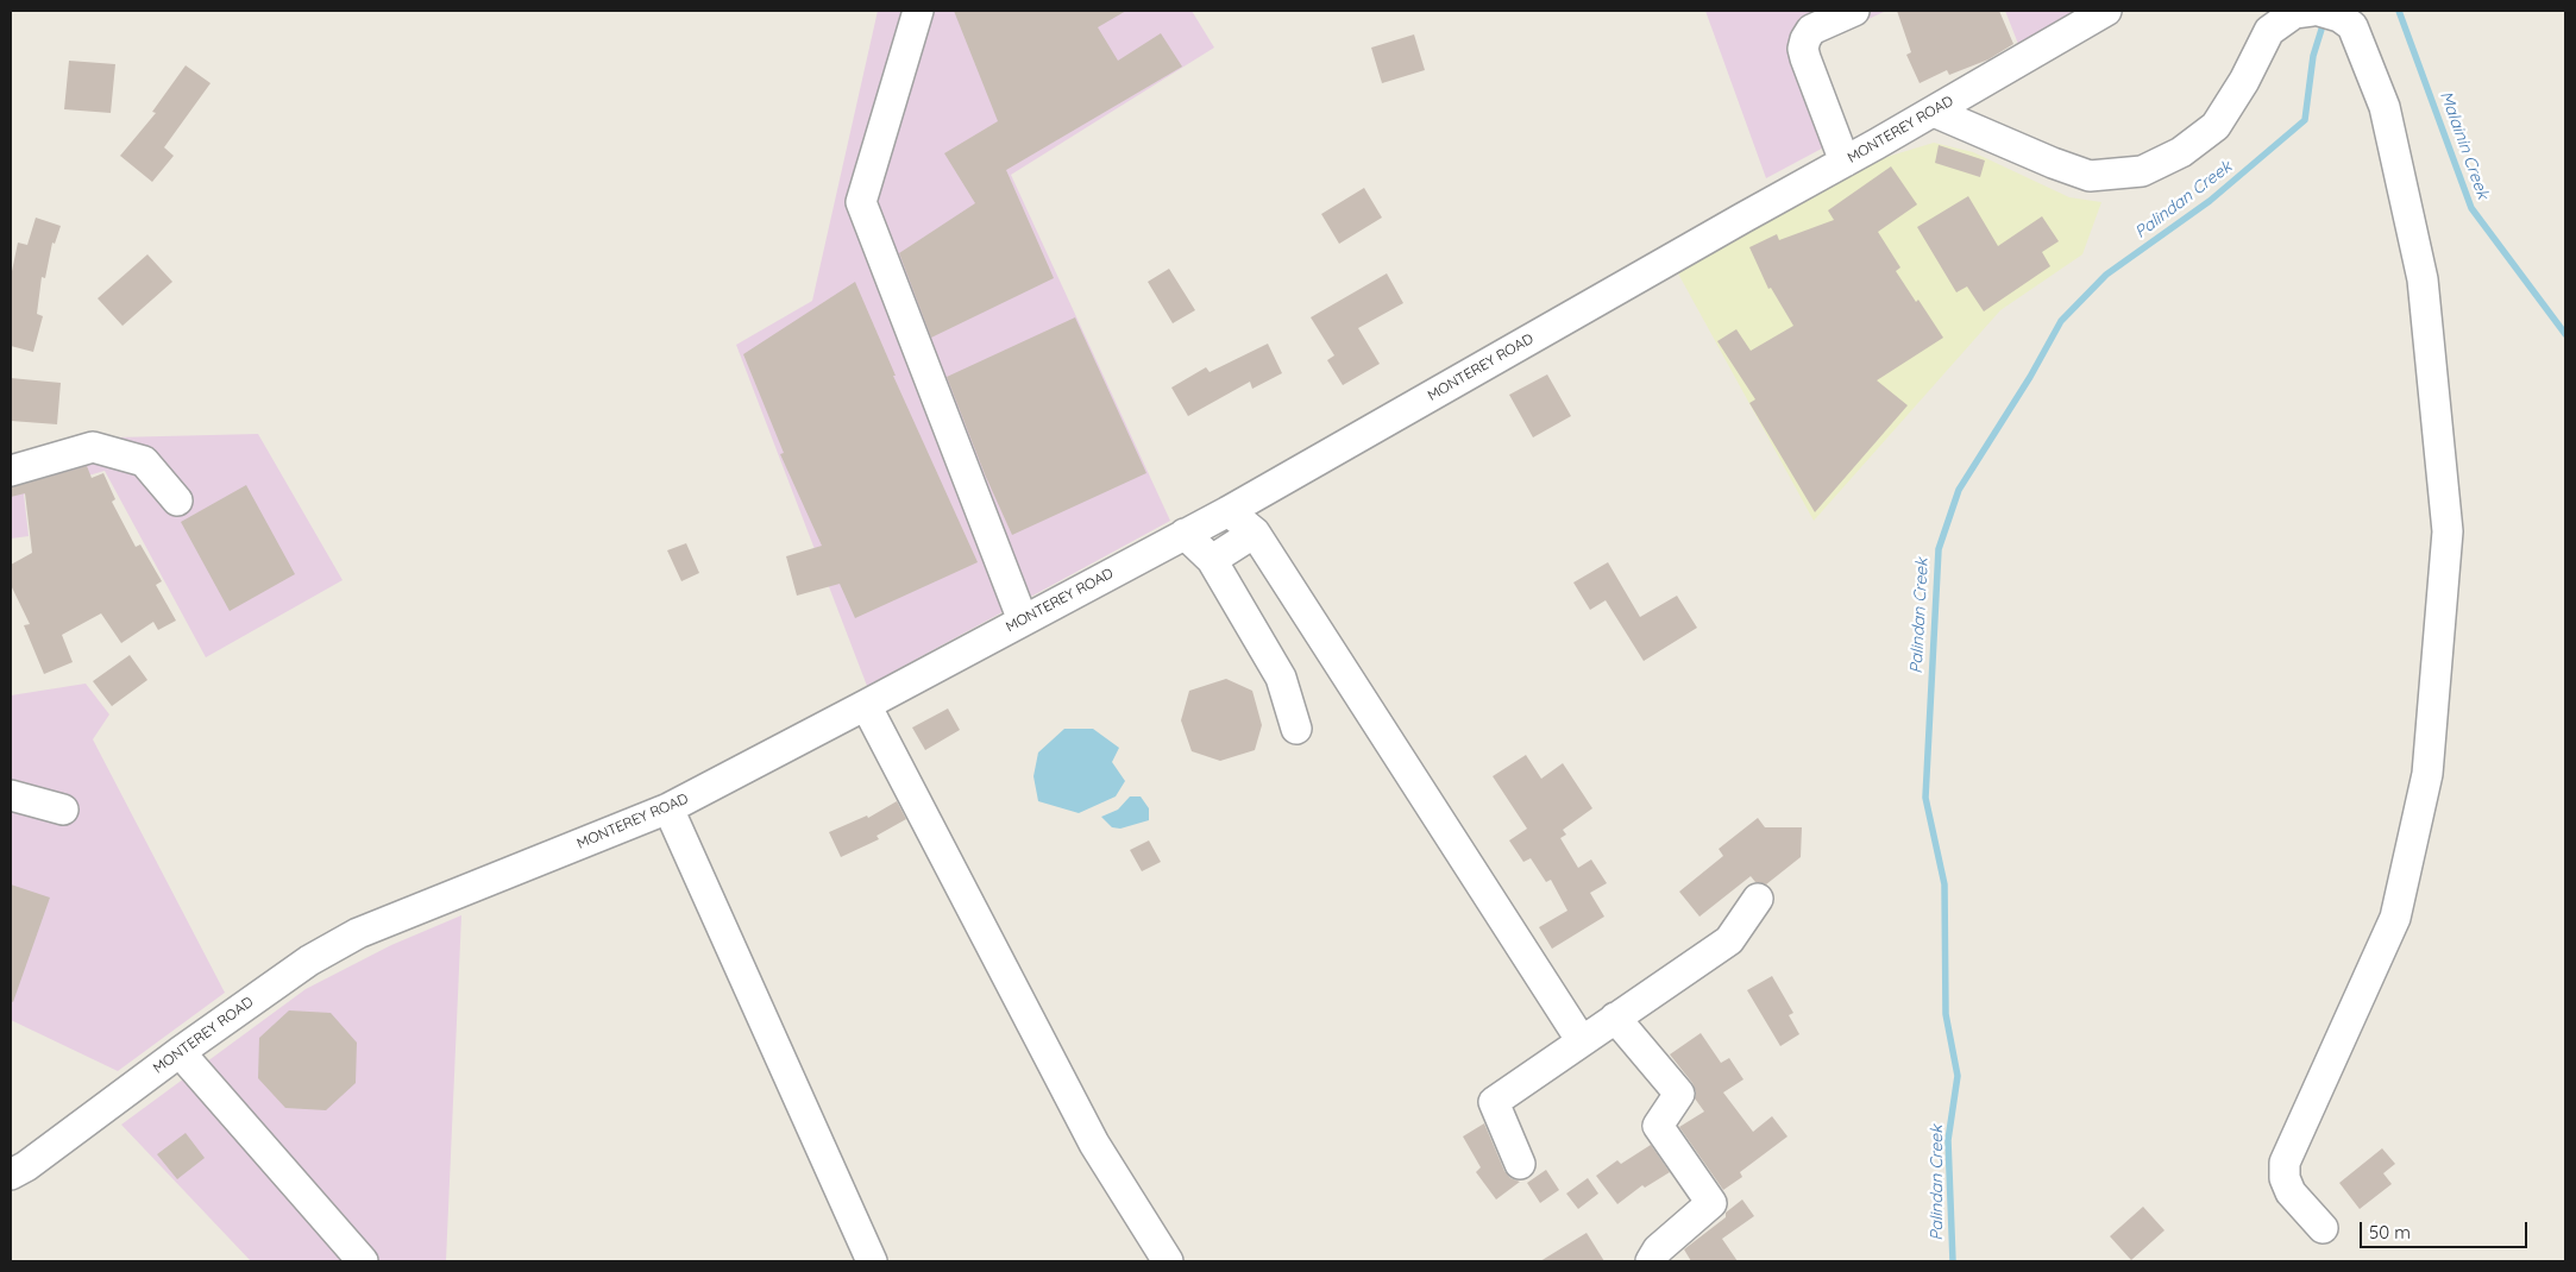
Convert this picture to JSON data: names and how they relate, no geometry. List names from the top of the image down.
{
  "streets": {
    "street": ["MONTEREY ROAD"]
  },
  "water": ["Malainin Creek", "Palindan Creek"],
  "scale_bar": "50 m"
}
